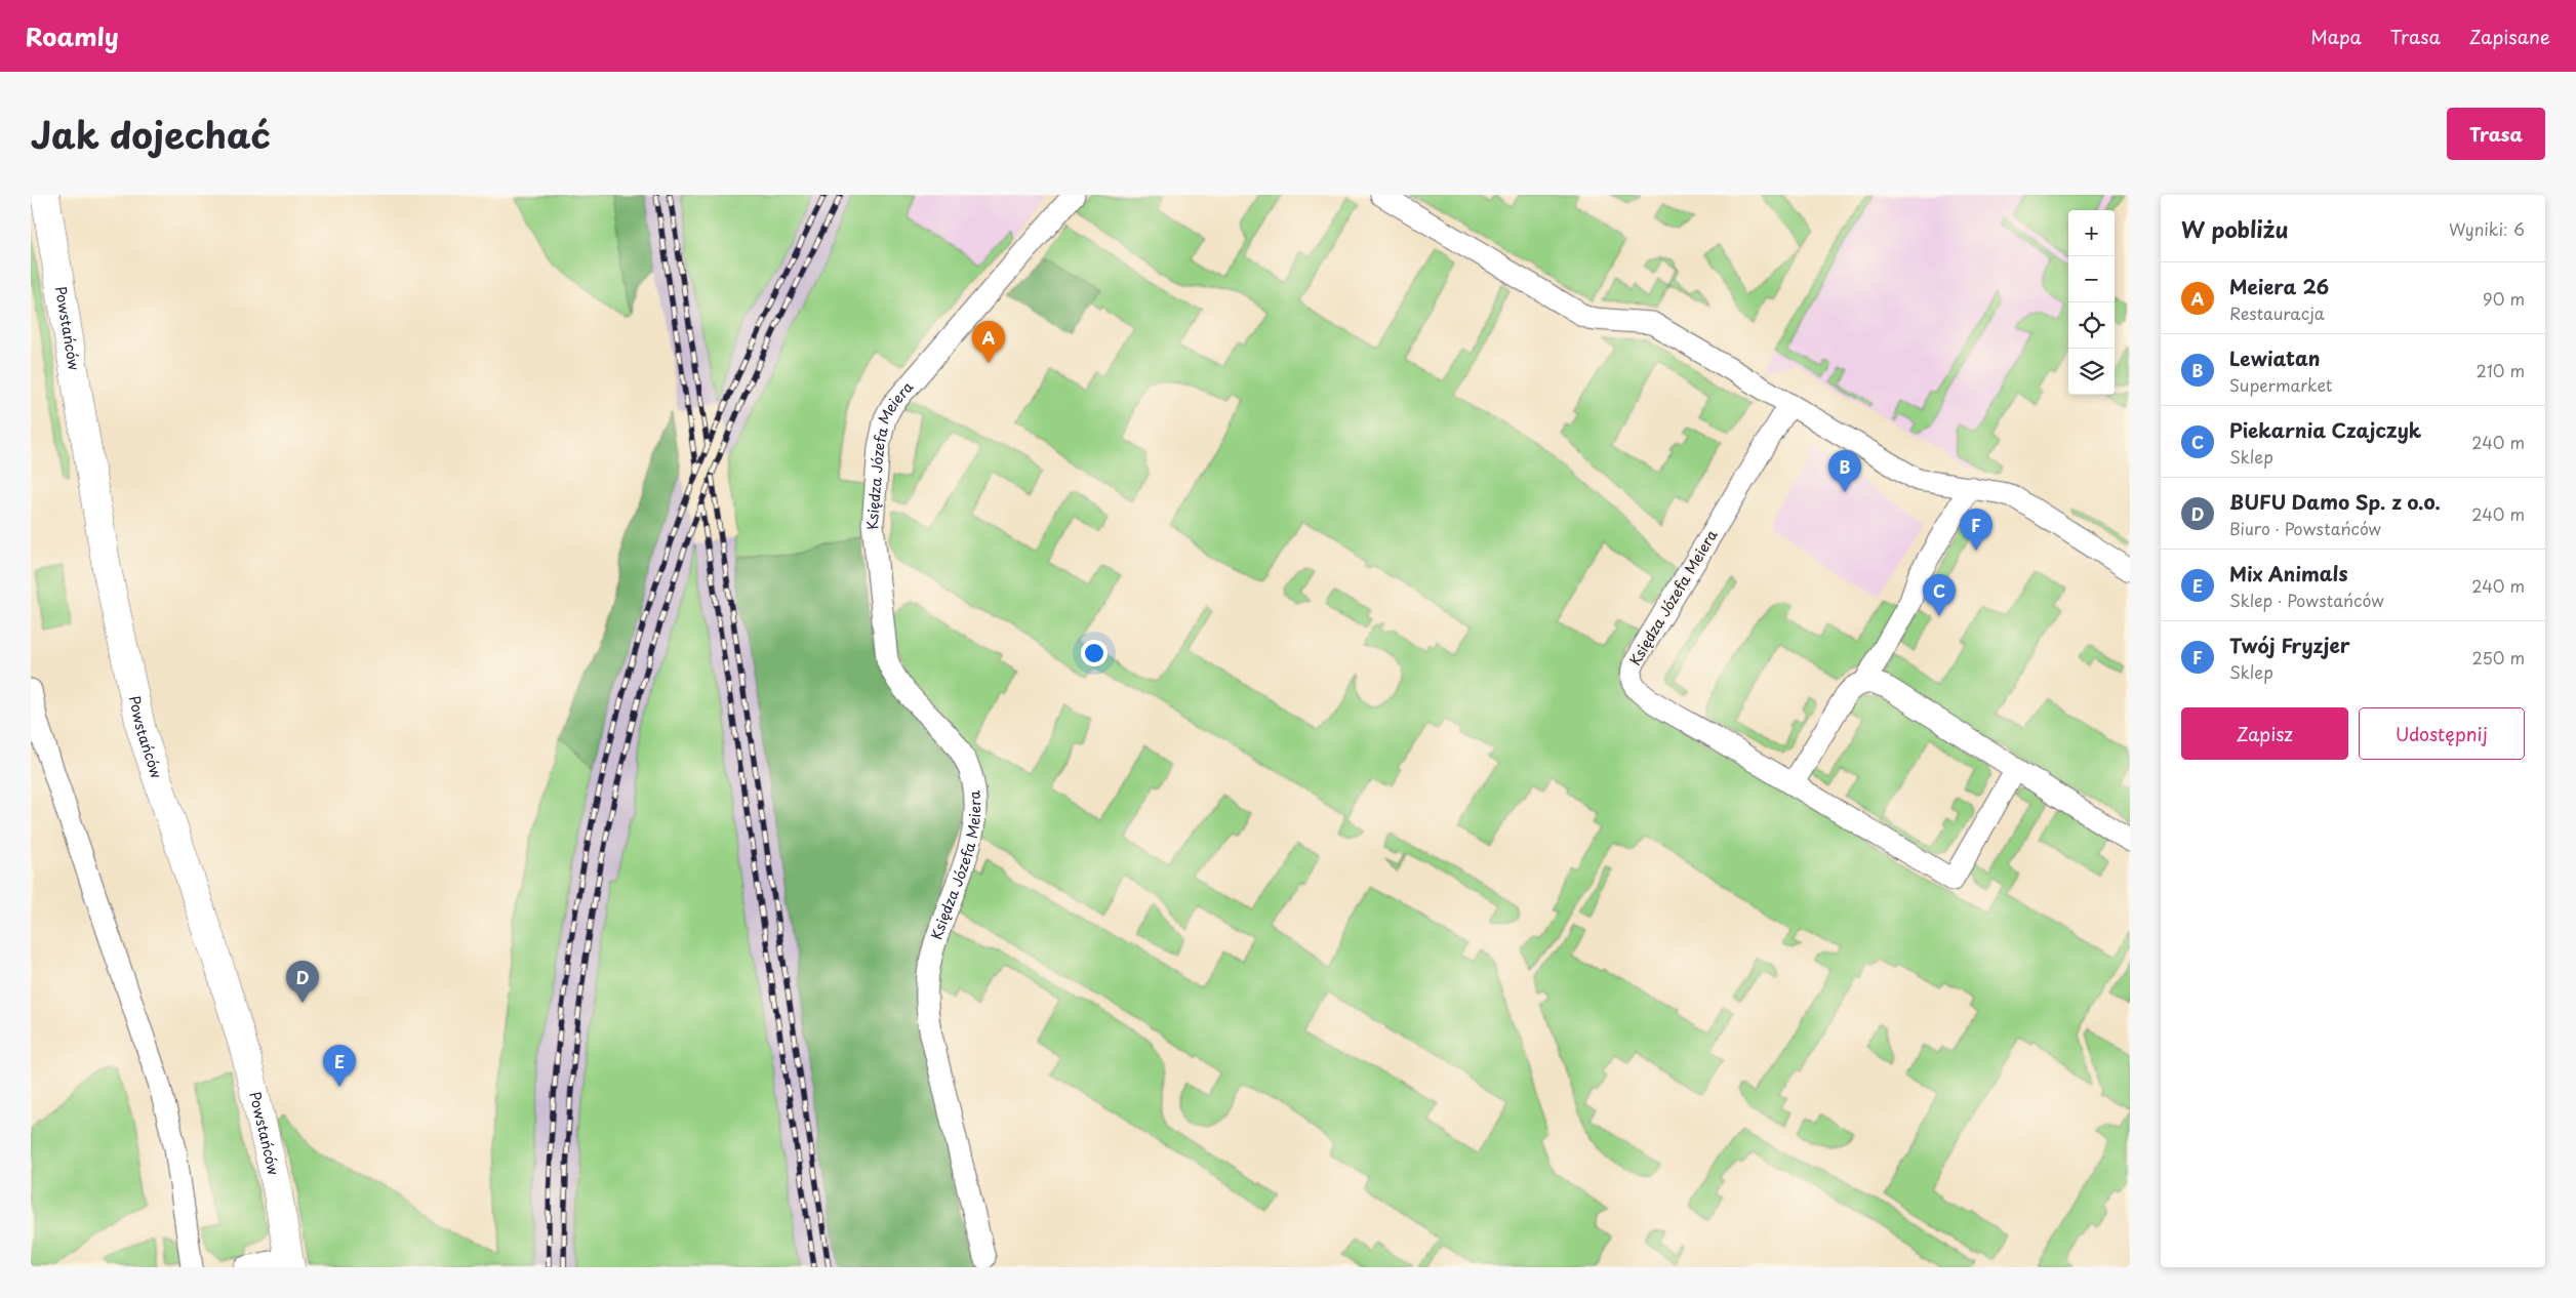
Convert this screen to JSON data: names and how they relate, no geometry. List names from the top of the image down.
{
  "streets": {
    "street": ["Powstańców", "Księdza Józefa Meiera"]
  },
  "page": {
    "header": "Roamly",
    "nav": ["Mapa", "Trasa", "Zapisane"],
    "title": "Jak dojechać",
    "buttons": [
      "Trasa",
      ["Zapisz", "Udostępnij"]
    ],
    "heading": ["W pobliżu", "Wyniki: 6"],
    "map_buttons": ["+", "−"],
    "list": [
      {
        "mark": "A",
        "name": "Meiera 26",
        "note": "Restauracja",
        "value": "90 m"
      },
      {
        "mark": "B",
        "name": "Lewiatan",
        "note": "Supermarket",
        "value": "210 m"
      },
      {
        "mark": "C",
        "name": "Piekarnia Czajczyk",
        "note": "Sklep",
        "value": "240 m"
      },
      {
        "mark": "D",
        "name": "BUFU Damo Sp. z o.o.",
        "note": "Biuro · Powstańców",
        "value": "240 m"
      },
      {
        "mark": "E",
        "name": "Mix Animals",
        "note": "Sklep · Powstańców",
        "value": "240 m"
      },
      {
        "mark": "F",
        "name": "Twój Fryzjer",
        "note": "Sklep",
        "value": "250 m"
      }
    ],
    "pins": [
      "A",
      "B",
      "F",
      "C",
      "D",
      "E"
    ]
  }
}
